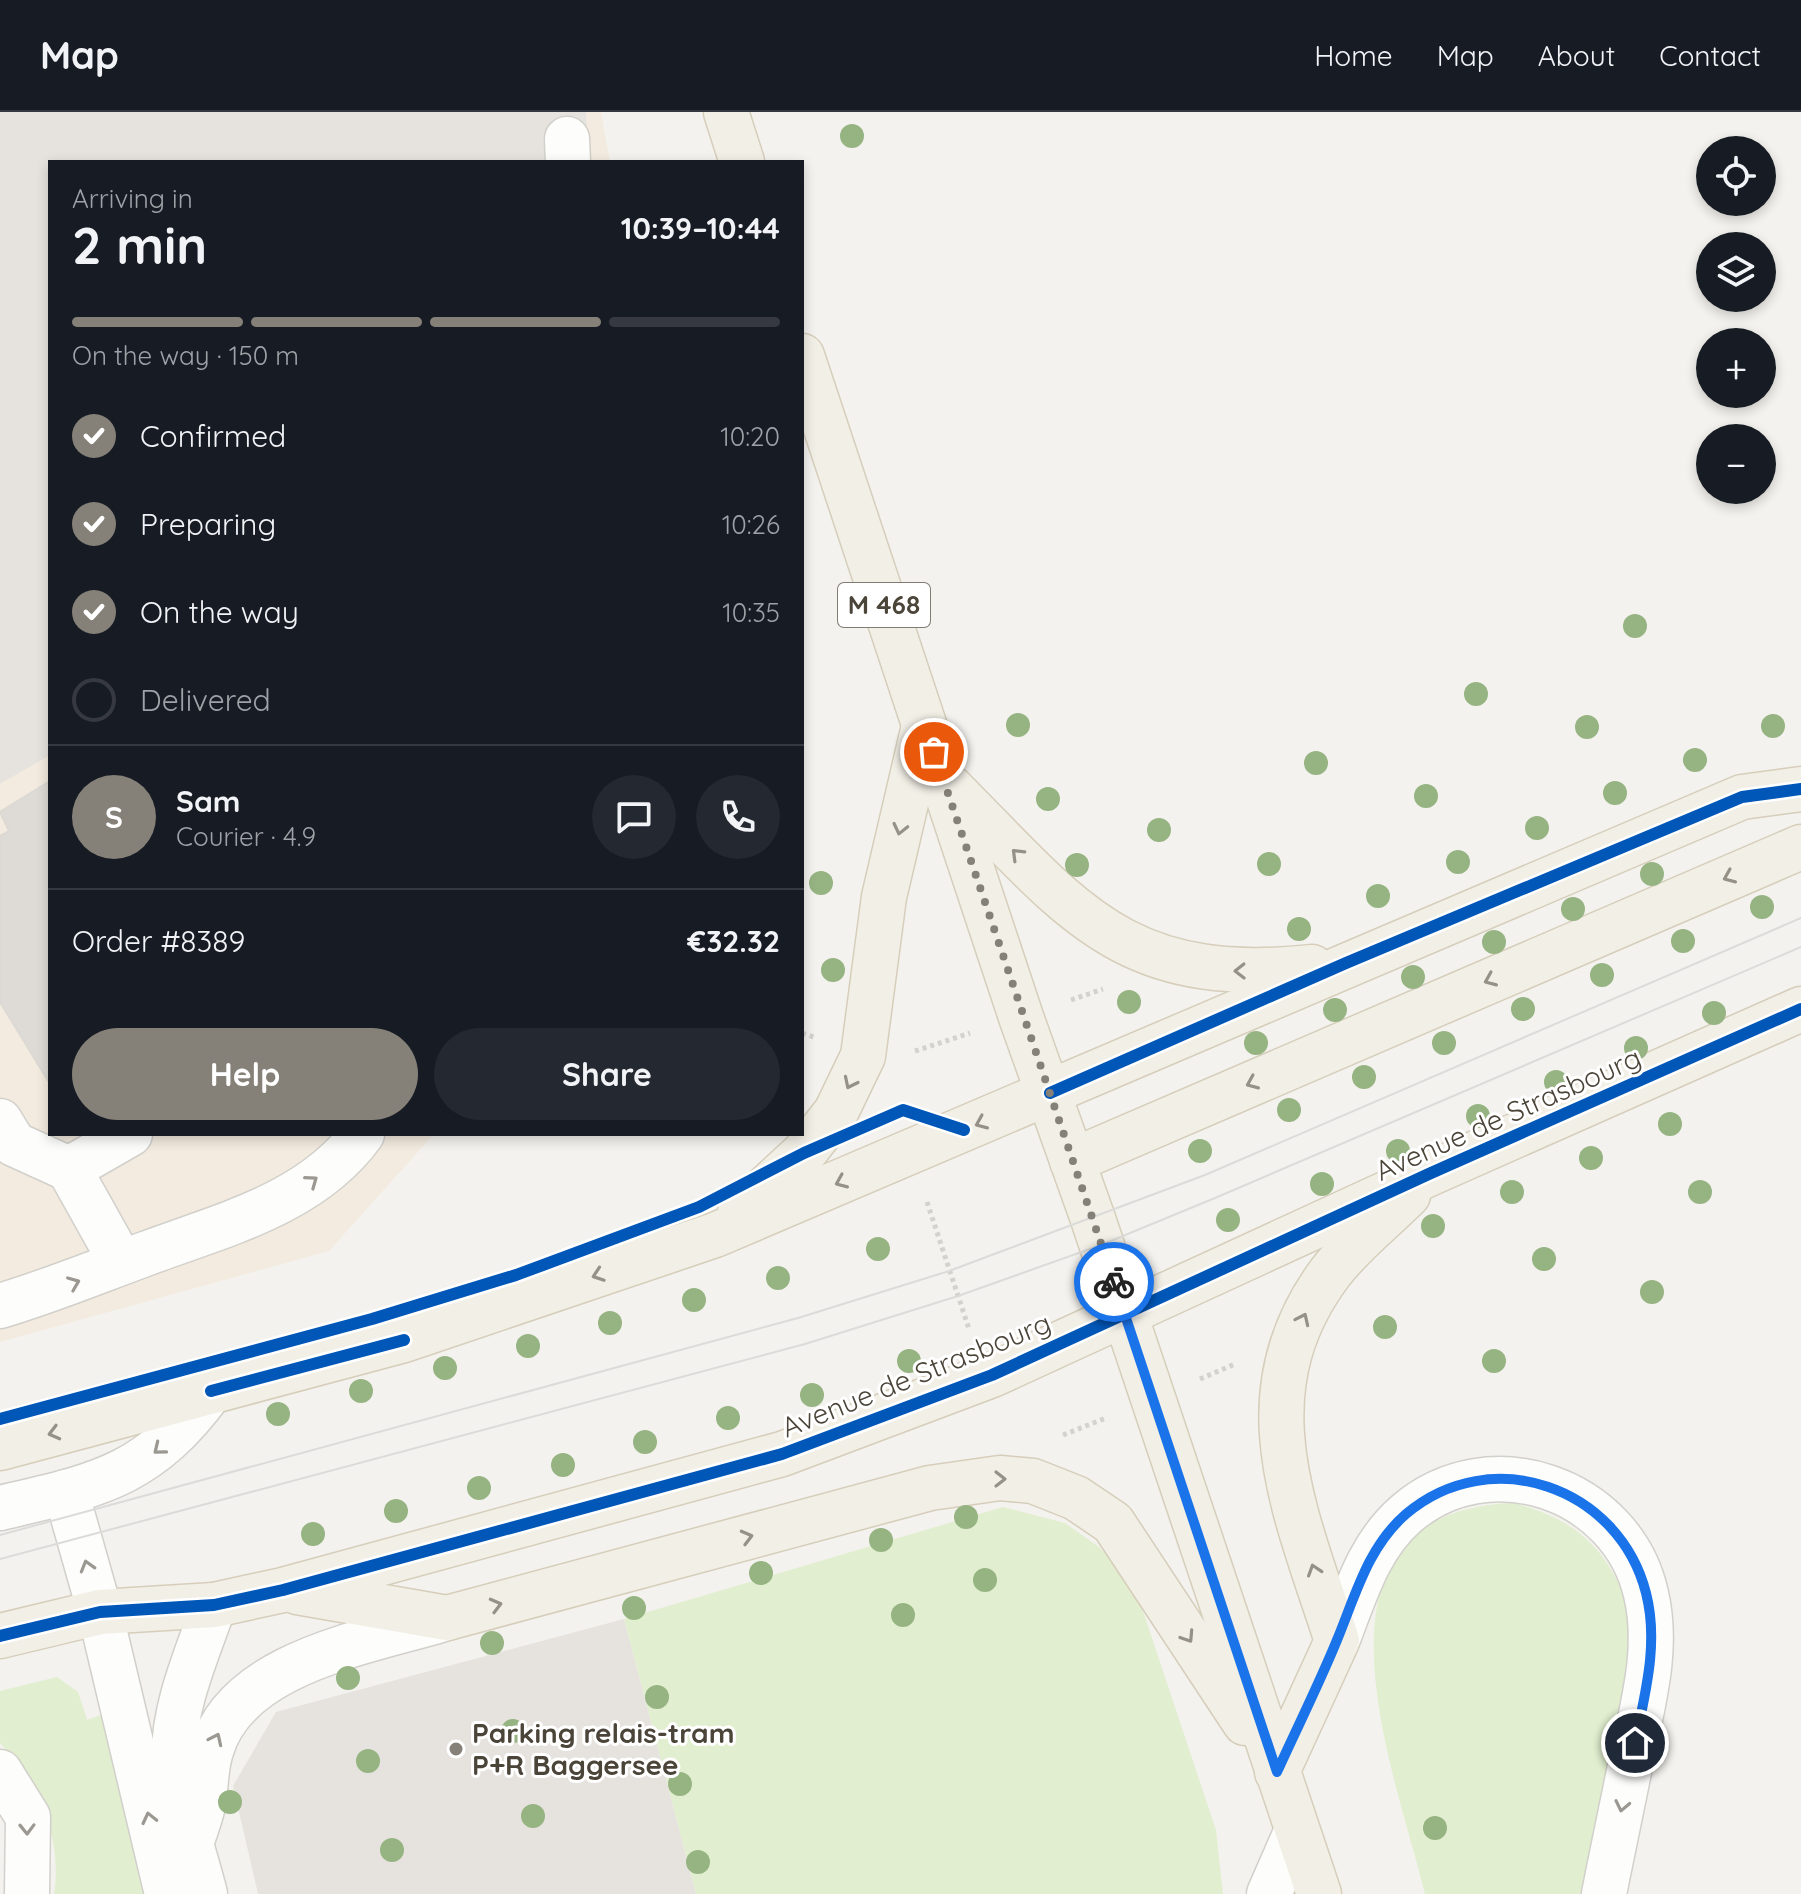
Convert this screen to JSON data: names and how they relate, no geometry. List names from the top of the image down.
{
  "streets": {
    "main road": ["M 468", "Avenue de Strasbourg"]
  },
  "crossings": [
    ["M 468", "Avenue de Strasbourg"]
  ],
  "places": ["Parking relais-tram P+R Baggersee"],
  "page": {
    "header": "Map",
    "nav": [
      "Home",
      "Map",
      "About",
      "Contact"
    ],
    "map_buttons": ["+", "−"],
    "heading": ["2 min", "Arriving in", "10:39–10:44"],
    "panel": [
      "Sam",
      "Courier · 4.9",
      "Order #8389",
      "€32.32"
    ],
    "bar": "On the way · 150 m",
    "list": [
      ["Confirmed", "10:20"],
      ["Preparing", "10:26"],
      ["On the way", "10:35"],
      "Delivered"
    ],
    "round": "S",
    "buttons": ["Help", "Share"]
  }
}
